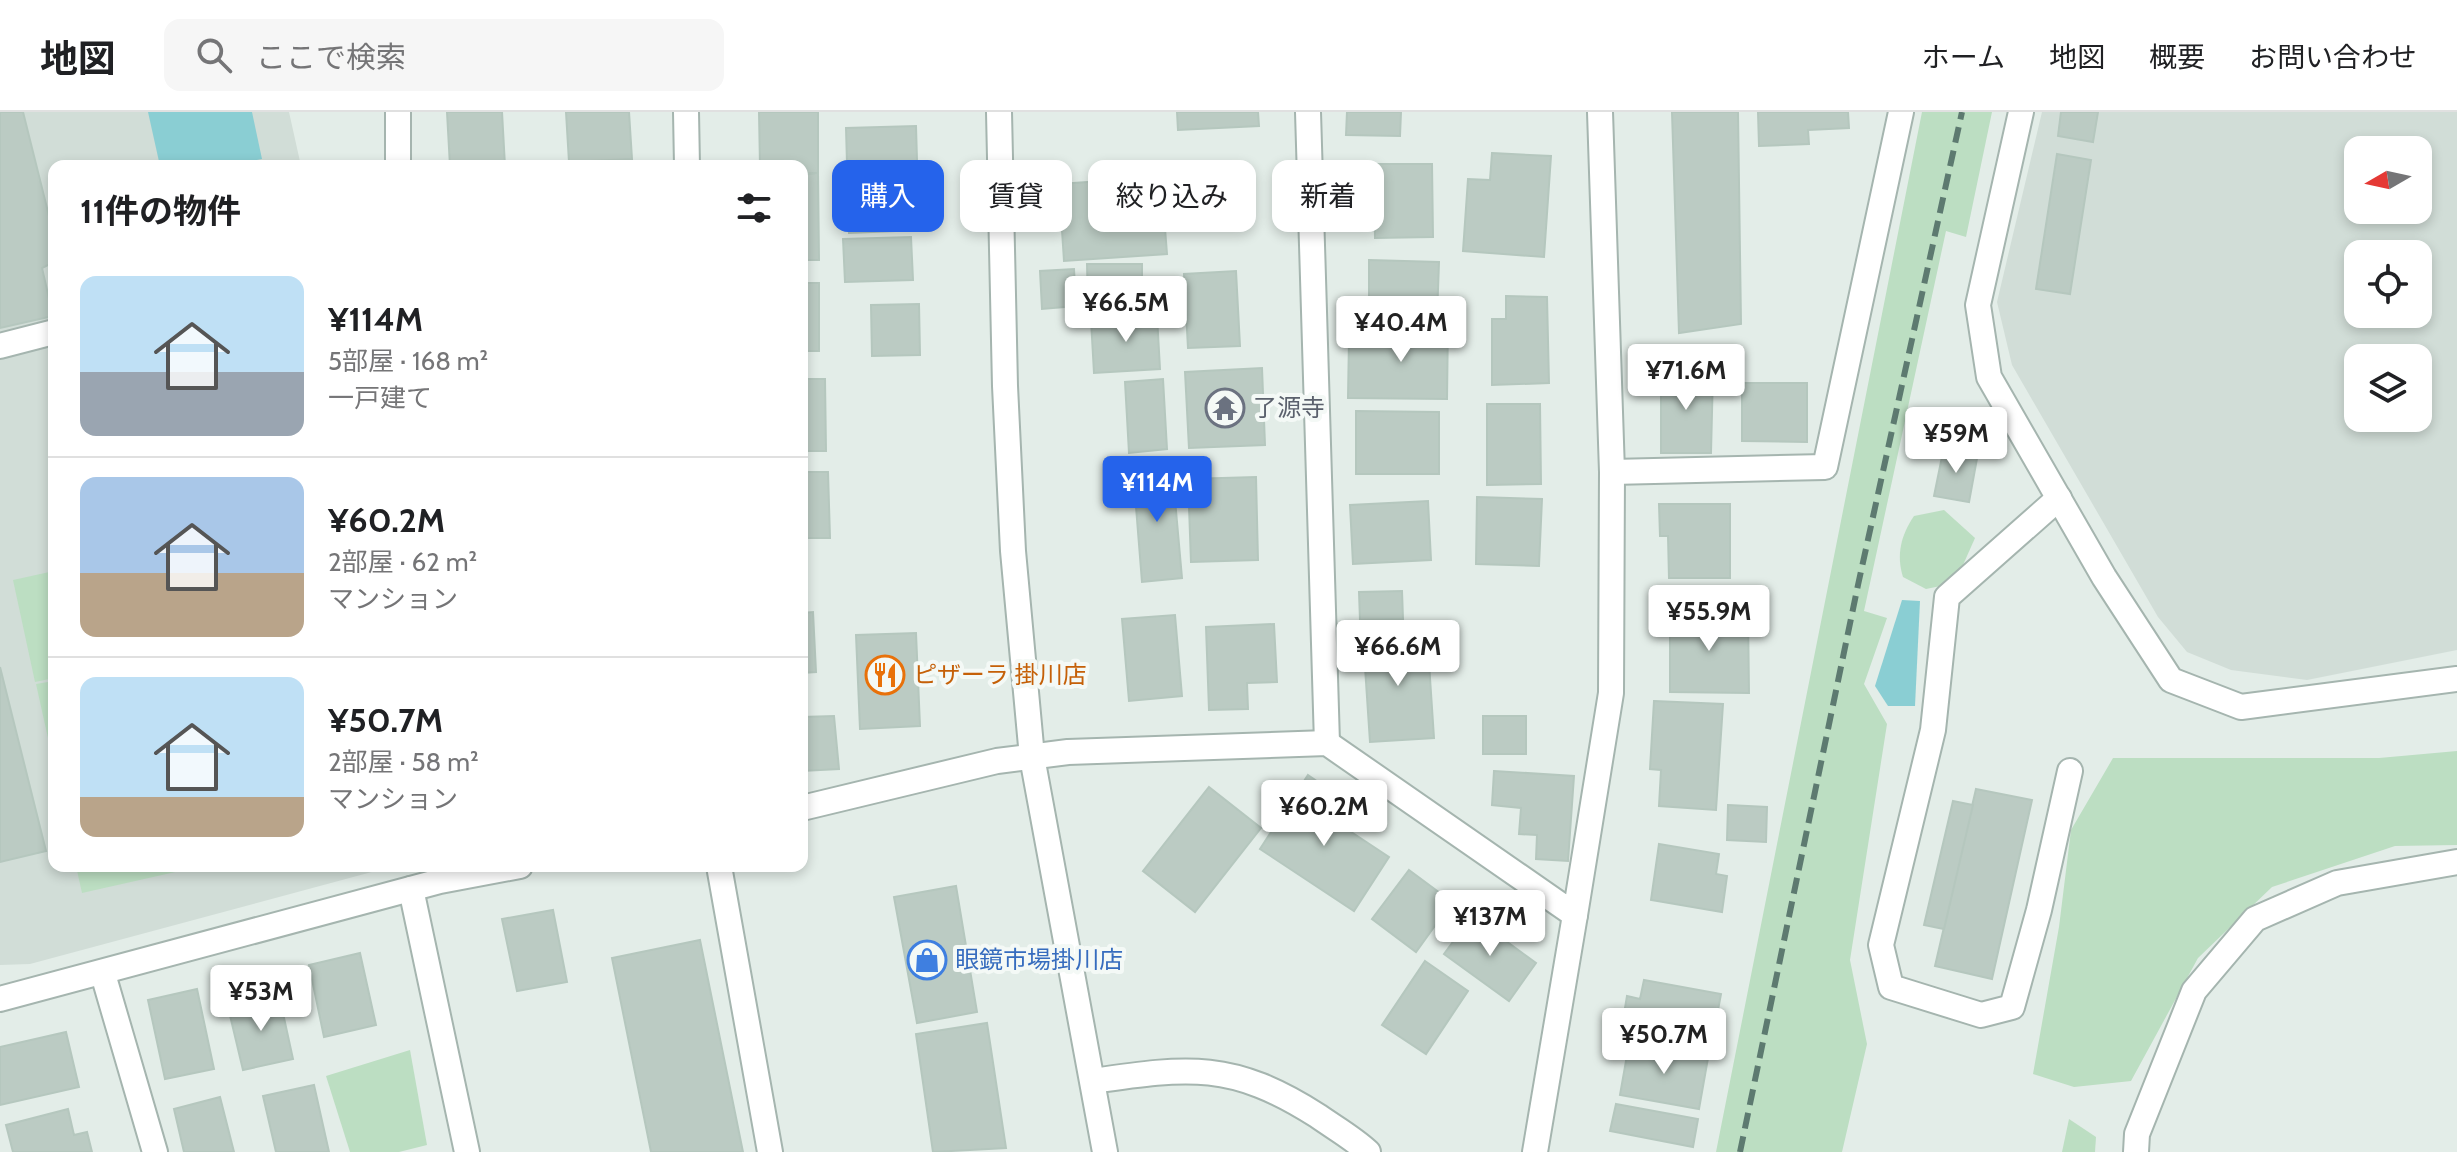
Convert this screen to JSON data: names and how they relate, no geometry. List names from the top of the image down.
{
  "places": {
    "temple": ["了源寺"],
    "restaurant": ["ピザーラ 掛川店"],
    "shop": ["眼鏡市場掛川店"]
  },
  "north": "left",
  "page": {
    "header": "地図",
    "search": "ここで検索",
    "nav": [
      "ホーム",
      "地図",
      "概要",
      "お問い合わせ"
    ],
    "chip": [
      "購入",
      "賃貸",
      "絞り込み",
      "新着"
    ],
    "heading": "11件の物件",
    "list": [
      {
        "name": "¥114M",
        "note": "5部屋 · 168 m² · 一戸建て"
      },
      {
        "name": "¥60.2M",
        "note": "2部屋 · 62 m² · マンション"
      },
      {
        "name": "¥50.7M",
        "note": "2部屋 · 58 m² · マンション"
      }
    ],
    "price": [
      "¥66.5M",
      "¥40.4M",
      "¥71.6M",
      "¥59M",
      "¥114M",
      "¥55.9M",
      "¥66.6M",
      "¥60.2M",
      "¥137M",
      "¥53M",
      "¥50.7M"
    ]
  }
}
